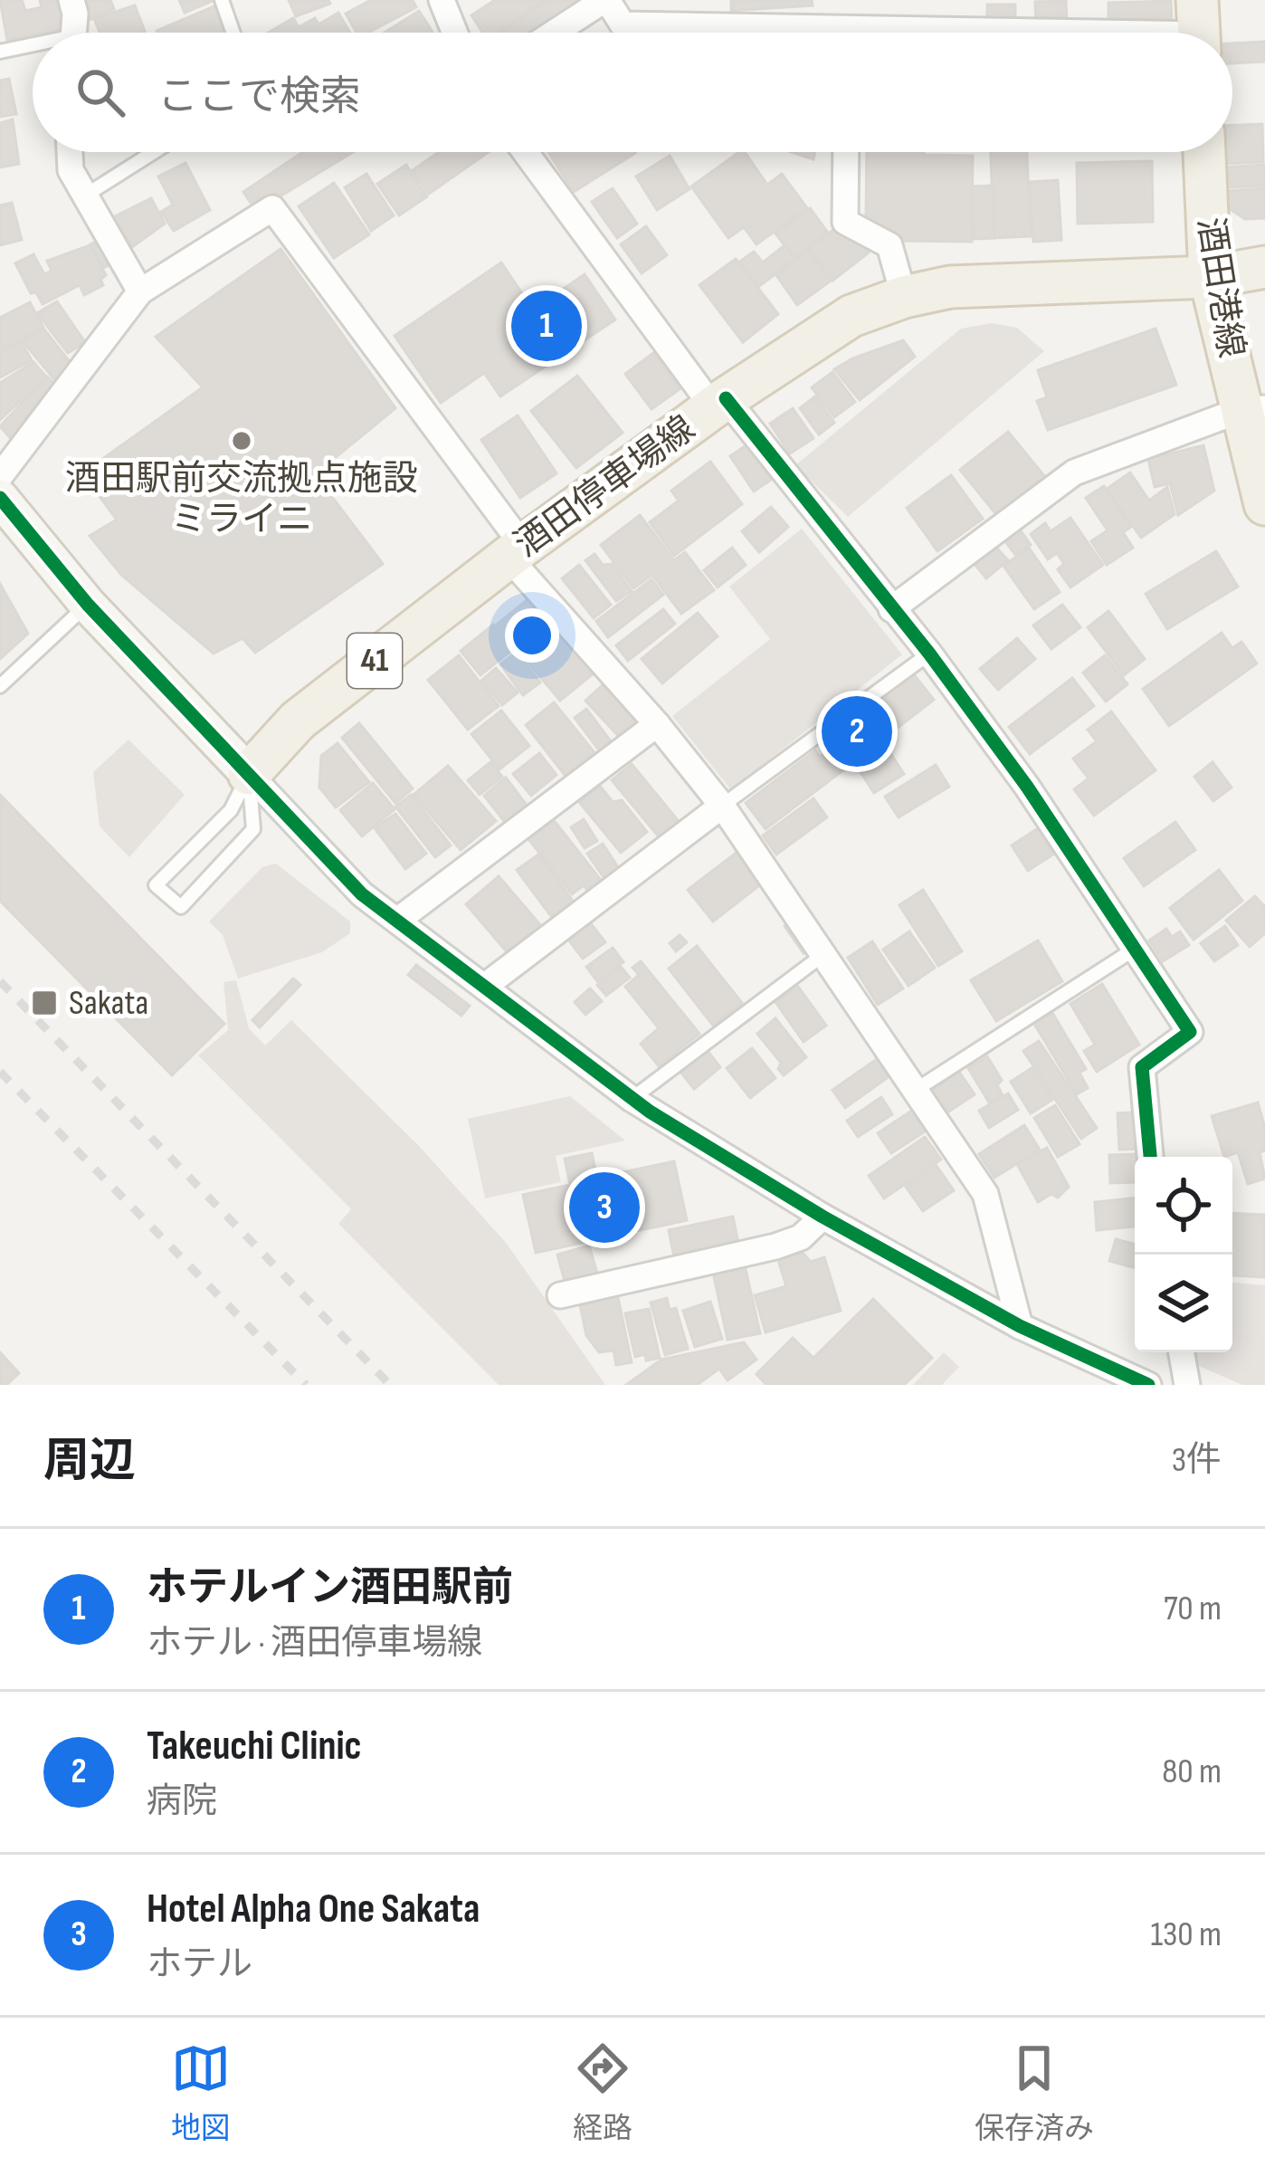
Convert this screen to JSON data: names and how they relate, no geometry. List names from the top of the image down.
{
  "streets": {
    "main road": ["酒田港線", "酒田停車場線", "41"]
  },
  "crossings": [
    ["酒田港線", "酒田停車場線"]
  ],
  "places": {
    "other": ["酒田駅前交流拠点施設 ミライニ"],
    "transit": ["Sakata"]
  },
  "page": {
    "search": "ここで検索",
    "pins": ["1", "2", "3"],
    "heading": ["周辺", "3件"],
    "list": [
      {
        "mark": "1",
        "name": "ホテルイン酒田駅前",
        "note": "ホテル · 酒田停車場線",
        "value": "70 m"
      },
      {
        "mark": "2",
        "name": "Takeuchi Clinic",
        "note": "病院",
        "value": "80 m"
      },
      {
        "mark": "3",
        "name": "Hotel Alpha One Sakata",
        "note": "ホテル",
        "value": "130 m"
      }
    ],
    "nav": ["地図", "経路", "保存済み"]
  }
}
